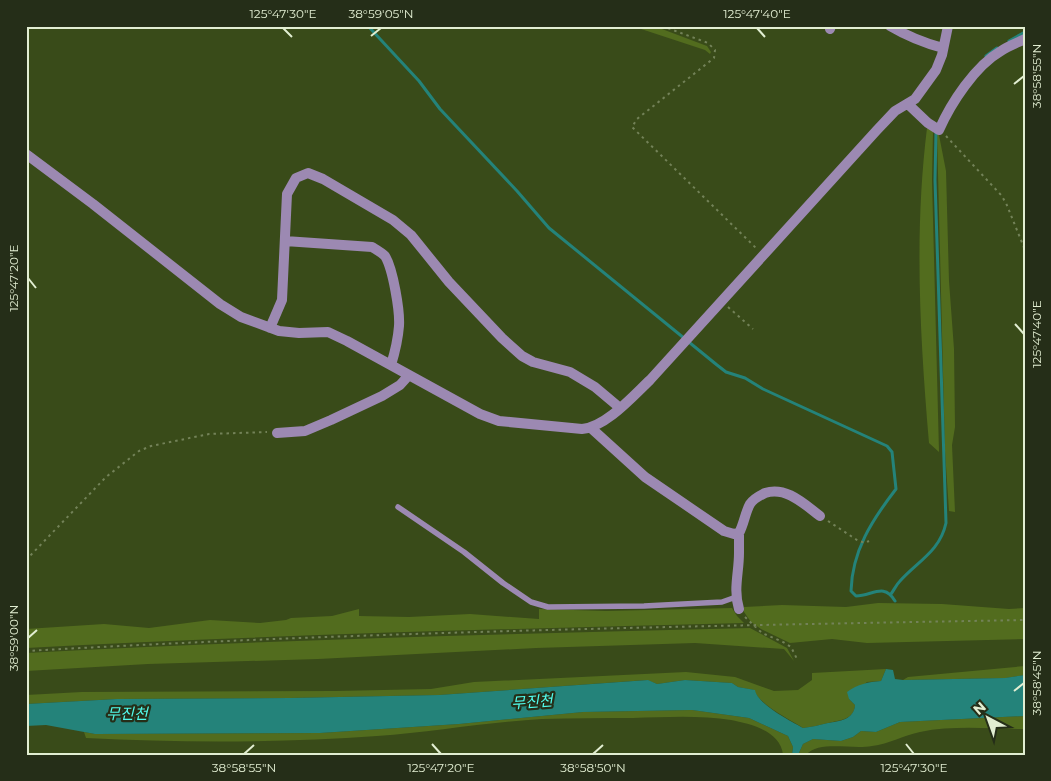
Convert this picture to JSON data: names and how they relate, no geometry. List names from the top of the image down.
{
  "water": ["무진천"],
  "north": "top left",
  "coordinates": [
    "125°47'30\"E",
    "38°59'05\"N",
    "125°47'40\"E",
    "38°58'55\"N",
    "125°47'20\"E",
    "38°59'00\"N",
    "38°58'45\"N",
    "38°58'50\"N"
  ]
}
